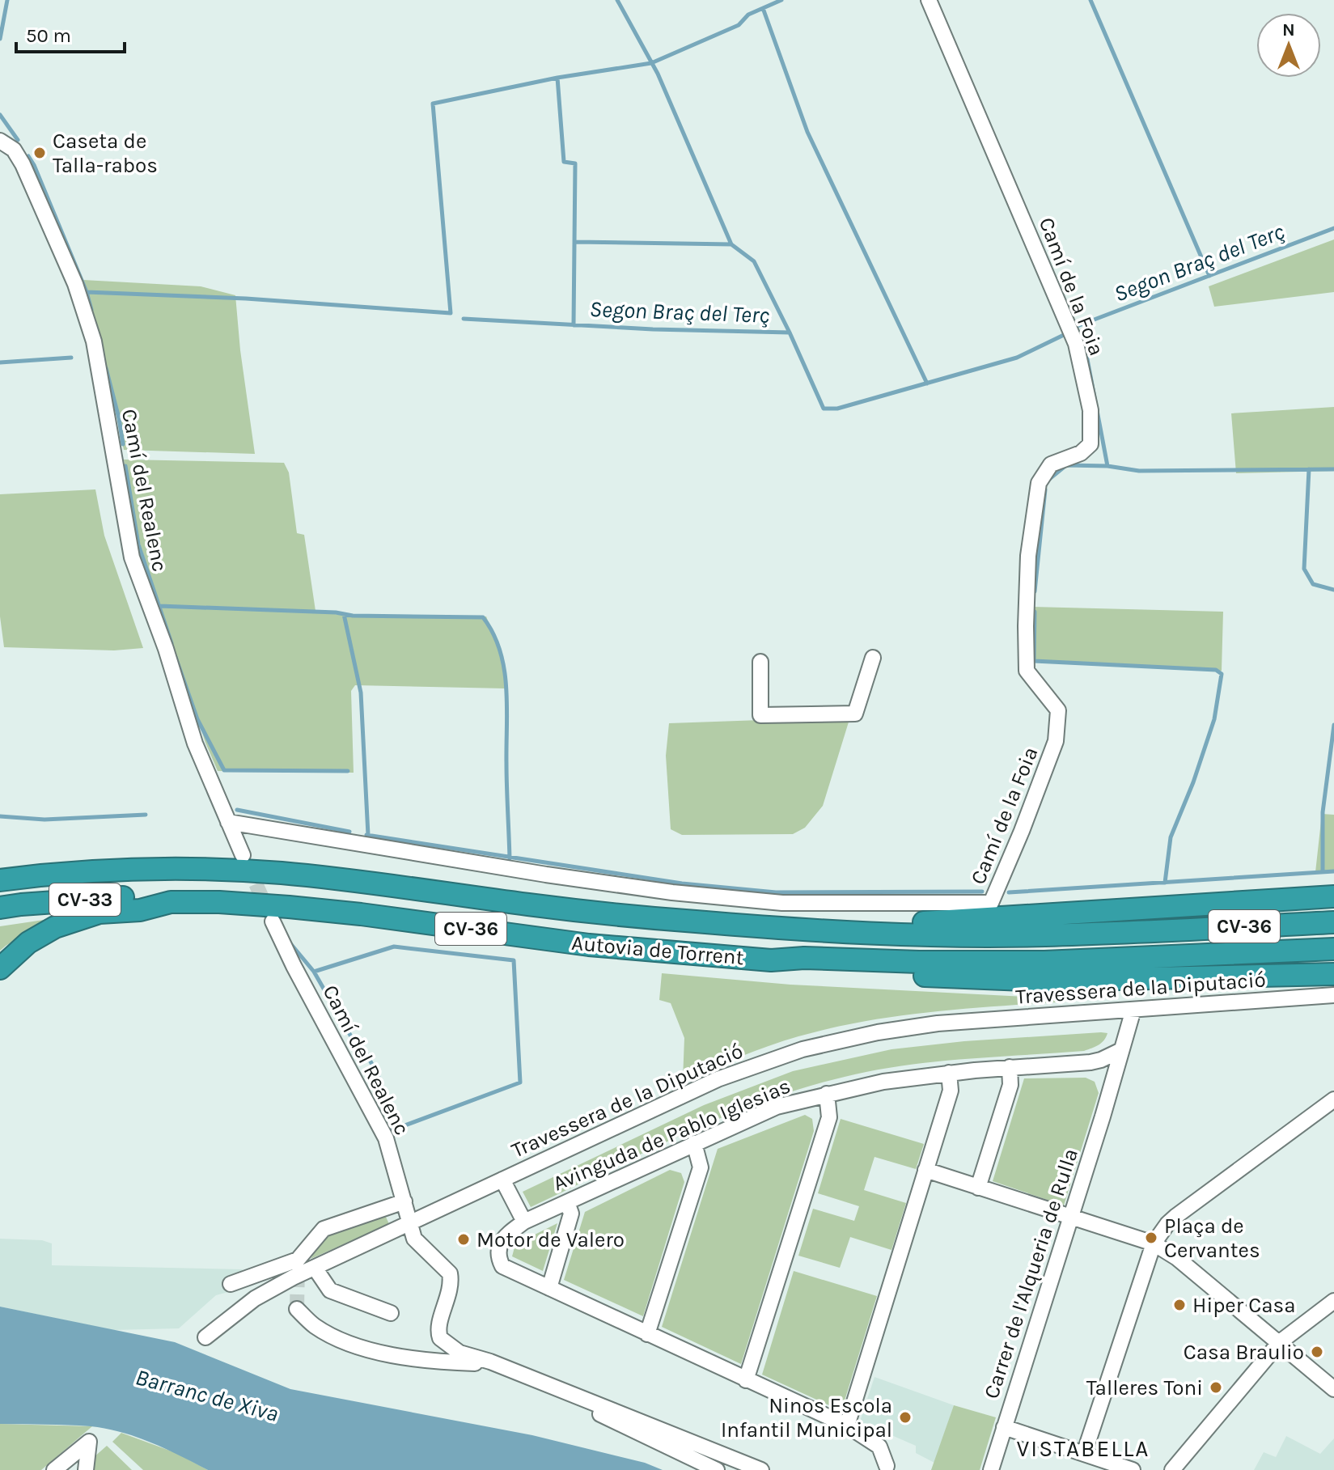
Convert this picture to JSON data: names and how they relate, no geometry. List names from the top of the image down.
{
  "streets": {
    "highway": ["CV-33", "CV-36", "Autovia de Torrent"],
    "street": [
      "Camí de la Foia",
      "Camí del Realenc",
      "Travessera de la Diputació",
      "Avinguda de Pablo Iglesias",
      "Carrer de l'Alqueria de Rulla"
    ]
  },
  "crossings": [
    ["Camí de la Foia", "Camí del Realenc"],
    ["Camí del Realenc", "Travessera de la Diputació"],
    ["CV-33", "Autovia de Torrent"],
    ["Travessera de la Diputació", "Carrer de l'Alqueria de Rulla"],
    ["Avinguda de Pablo Iglesias", "Carrer de l'Alqueria de Rulla"]
  ],
  "districts": ["VISTABELLA"],
  "water": ["Segon Braç del Terç", "Barranc de Xiva"],
  "places": [
    "Caseta de Talla-rabos",
    "Plaça de Cervantes",
    "Motor de Valero",
    "Hiper Casa",
    "Casa Braulio",
    "Talleres Toni",
    "Ninos Escola Infantil Municipal"
  ],
  "scale_bar": "50 m",
  "north": "top"
}
